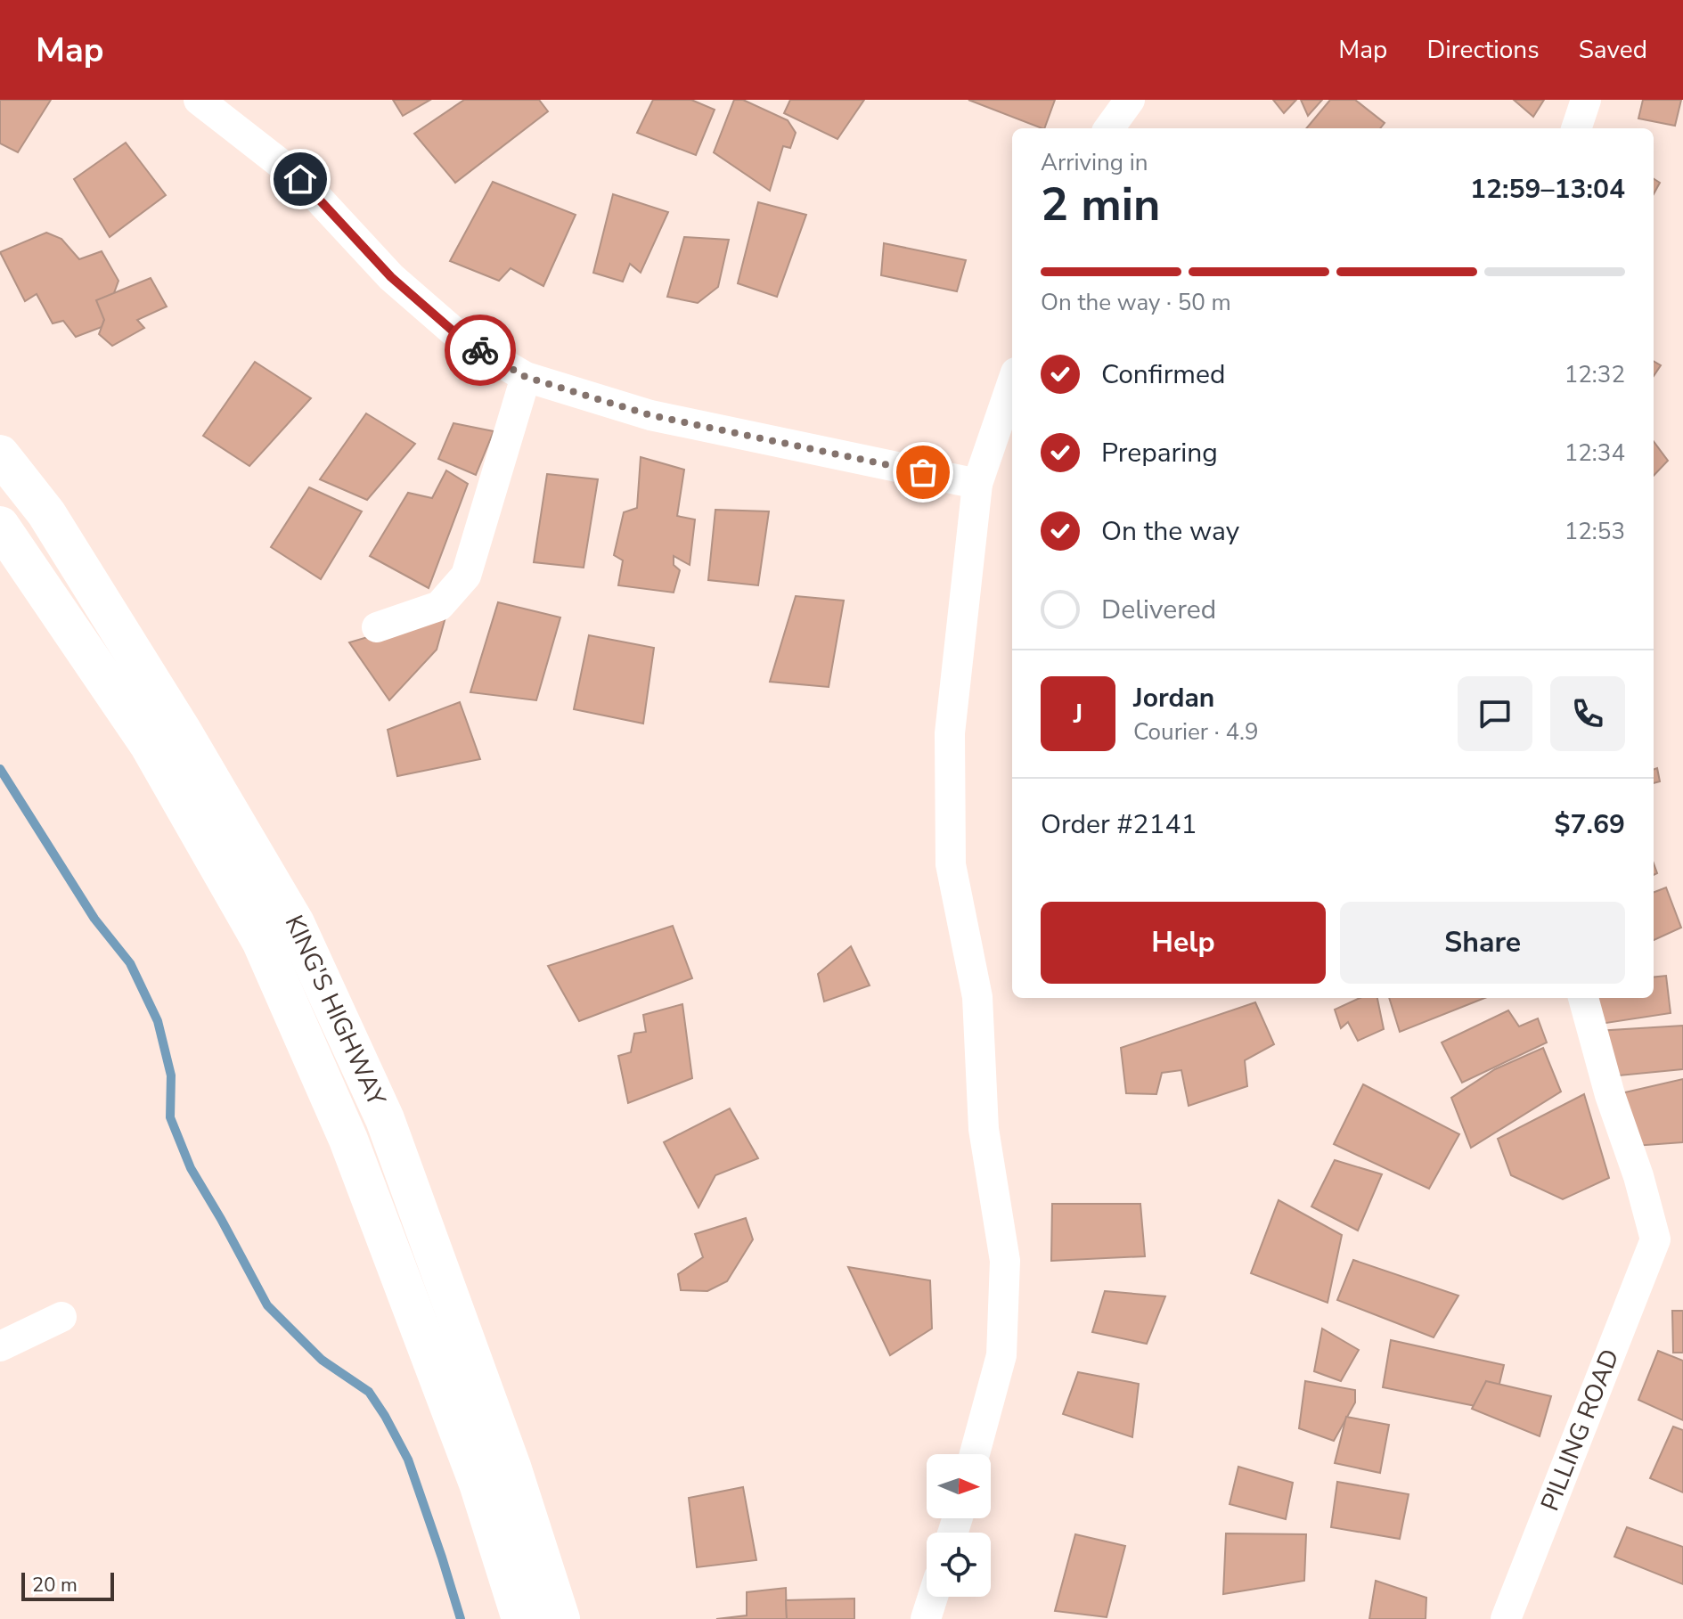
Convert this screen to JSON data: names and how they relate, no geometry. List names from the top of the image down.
{
  "streets": {
    "highway": ["KING'S HIGHWAY"],
    "street": ["PILLING ROAD"]
  },
  "scale_bar": "20 m",
  "north": "right",
  "page": {
    "header": "Map",
    "nav": ["Map", "Directions", "Saved"],
    "heading": ["2 min", "Arriving in", "12:59–13:04"],
    "panel": [
      "Jordan",
      "Courier · 4.9",
      "Order #2141",
      "$7.69"
    ],
    "bar": "On the way · 50 m",
    "list": [
      ["Confirmed", "12:32"],
      ["Preparing", "12:34"],
      ["On the way", "12:53"],
      "Delivered"
    ],
    "round": "J",
    "buttons": ["Help", "Share"],
    "scale": "20 m"
  }
}
